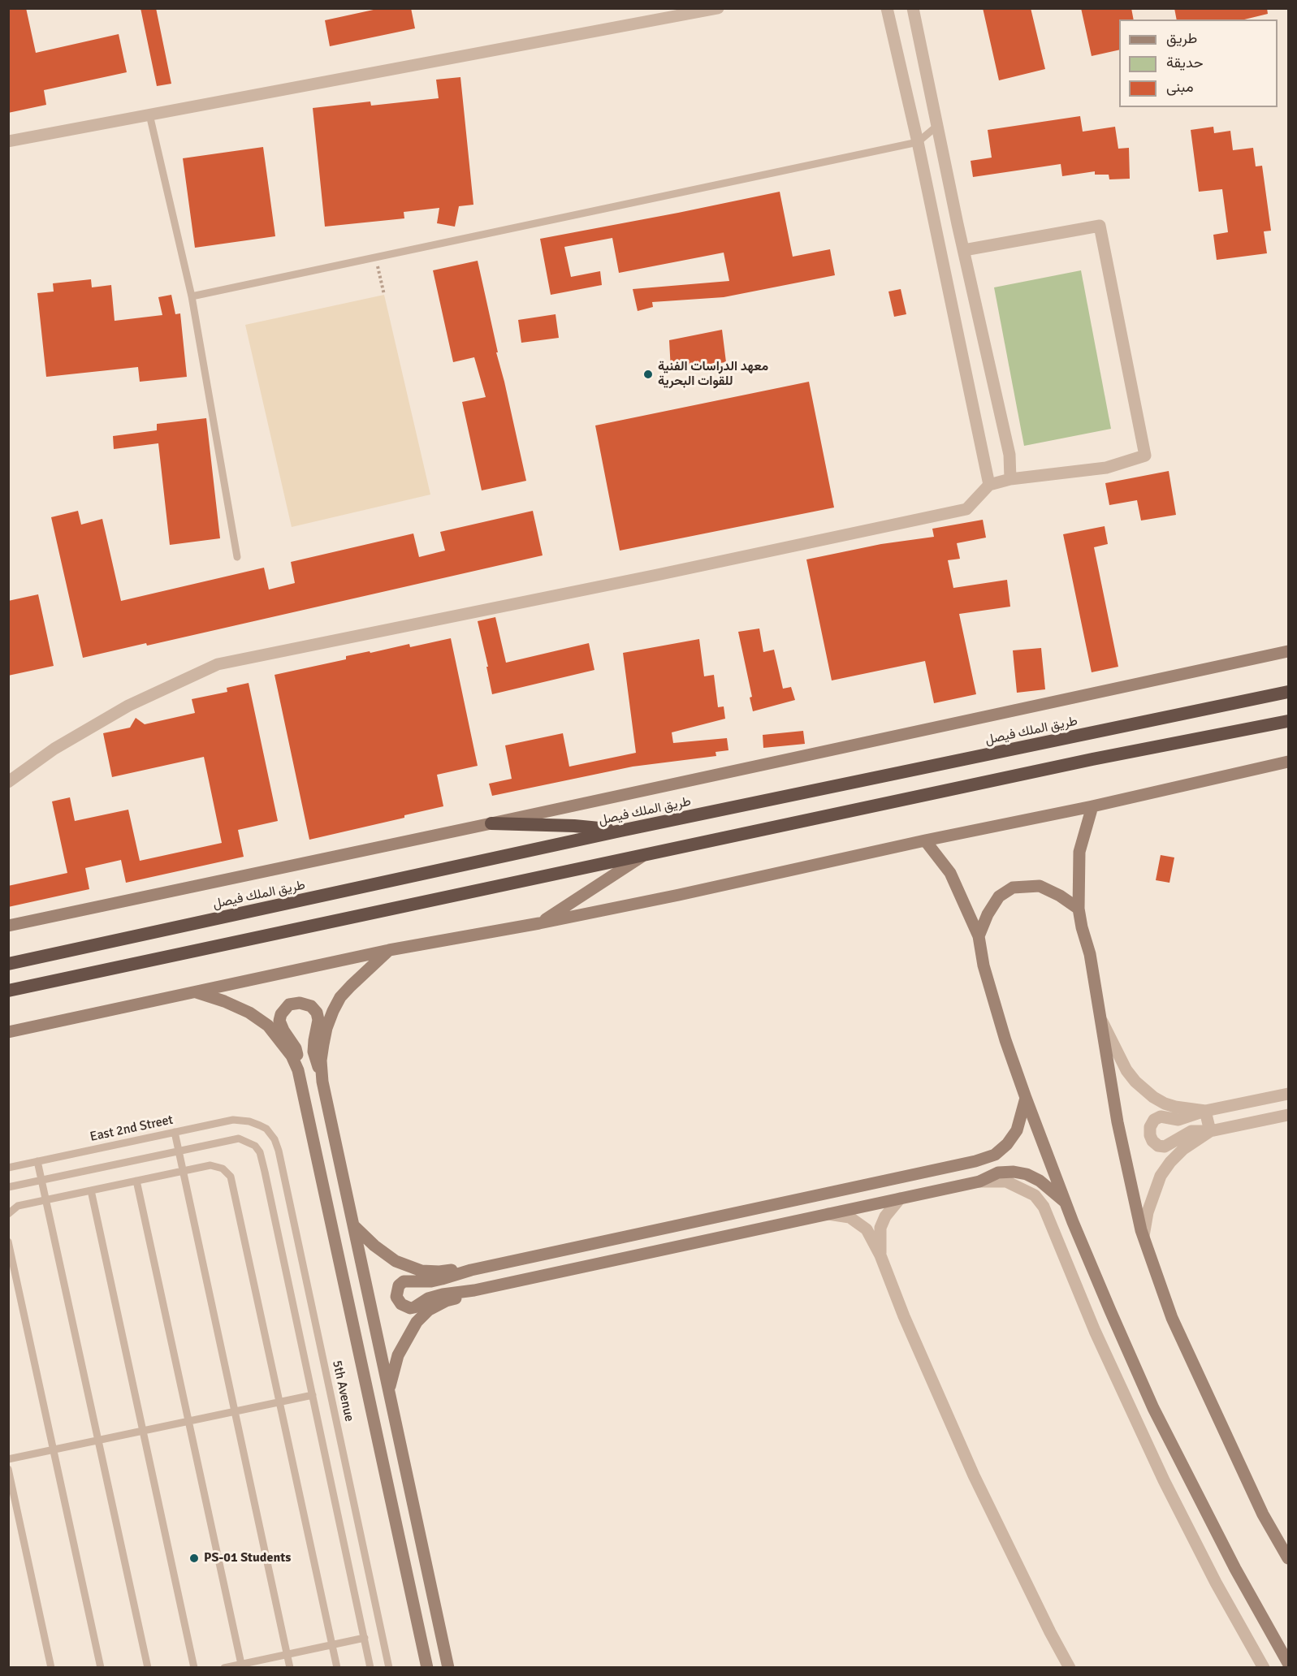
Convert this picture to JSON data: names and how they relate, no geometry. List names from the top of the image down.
{
  "streets": {
    "highway": ["طريق الملك فيصل"],
    "lane": ["East 2nd Street", "5th Avenue"]
  },
  "crossings": [
    ["East 2nd Street", "5th Avenue"]
  ],
  "places": ["معهد الدراسات الفنية للقوات البحرية", "PS-01 Students"],
  "legend": ["طريق", "حديقة", "مبنى"]
}
